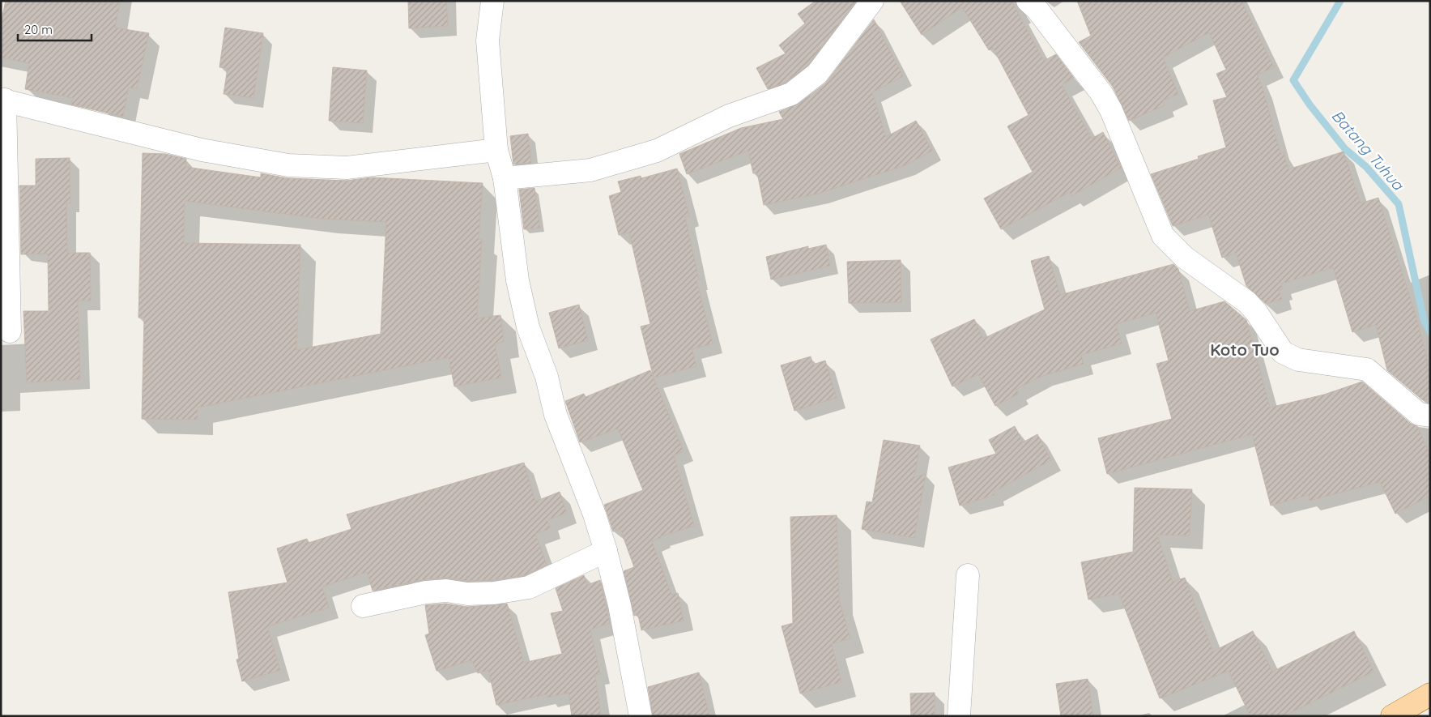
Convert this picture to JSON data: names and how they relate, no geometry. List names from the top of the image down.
{
  "districts": ["Koto Tuo"],
  "water": ["Batang Tuhua"],
  "scale_bar": "20 m"
}
